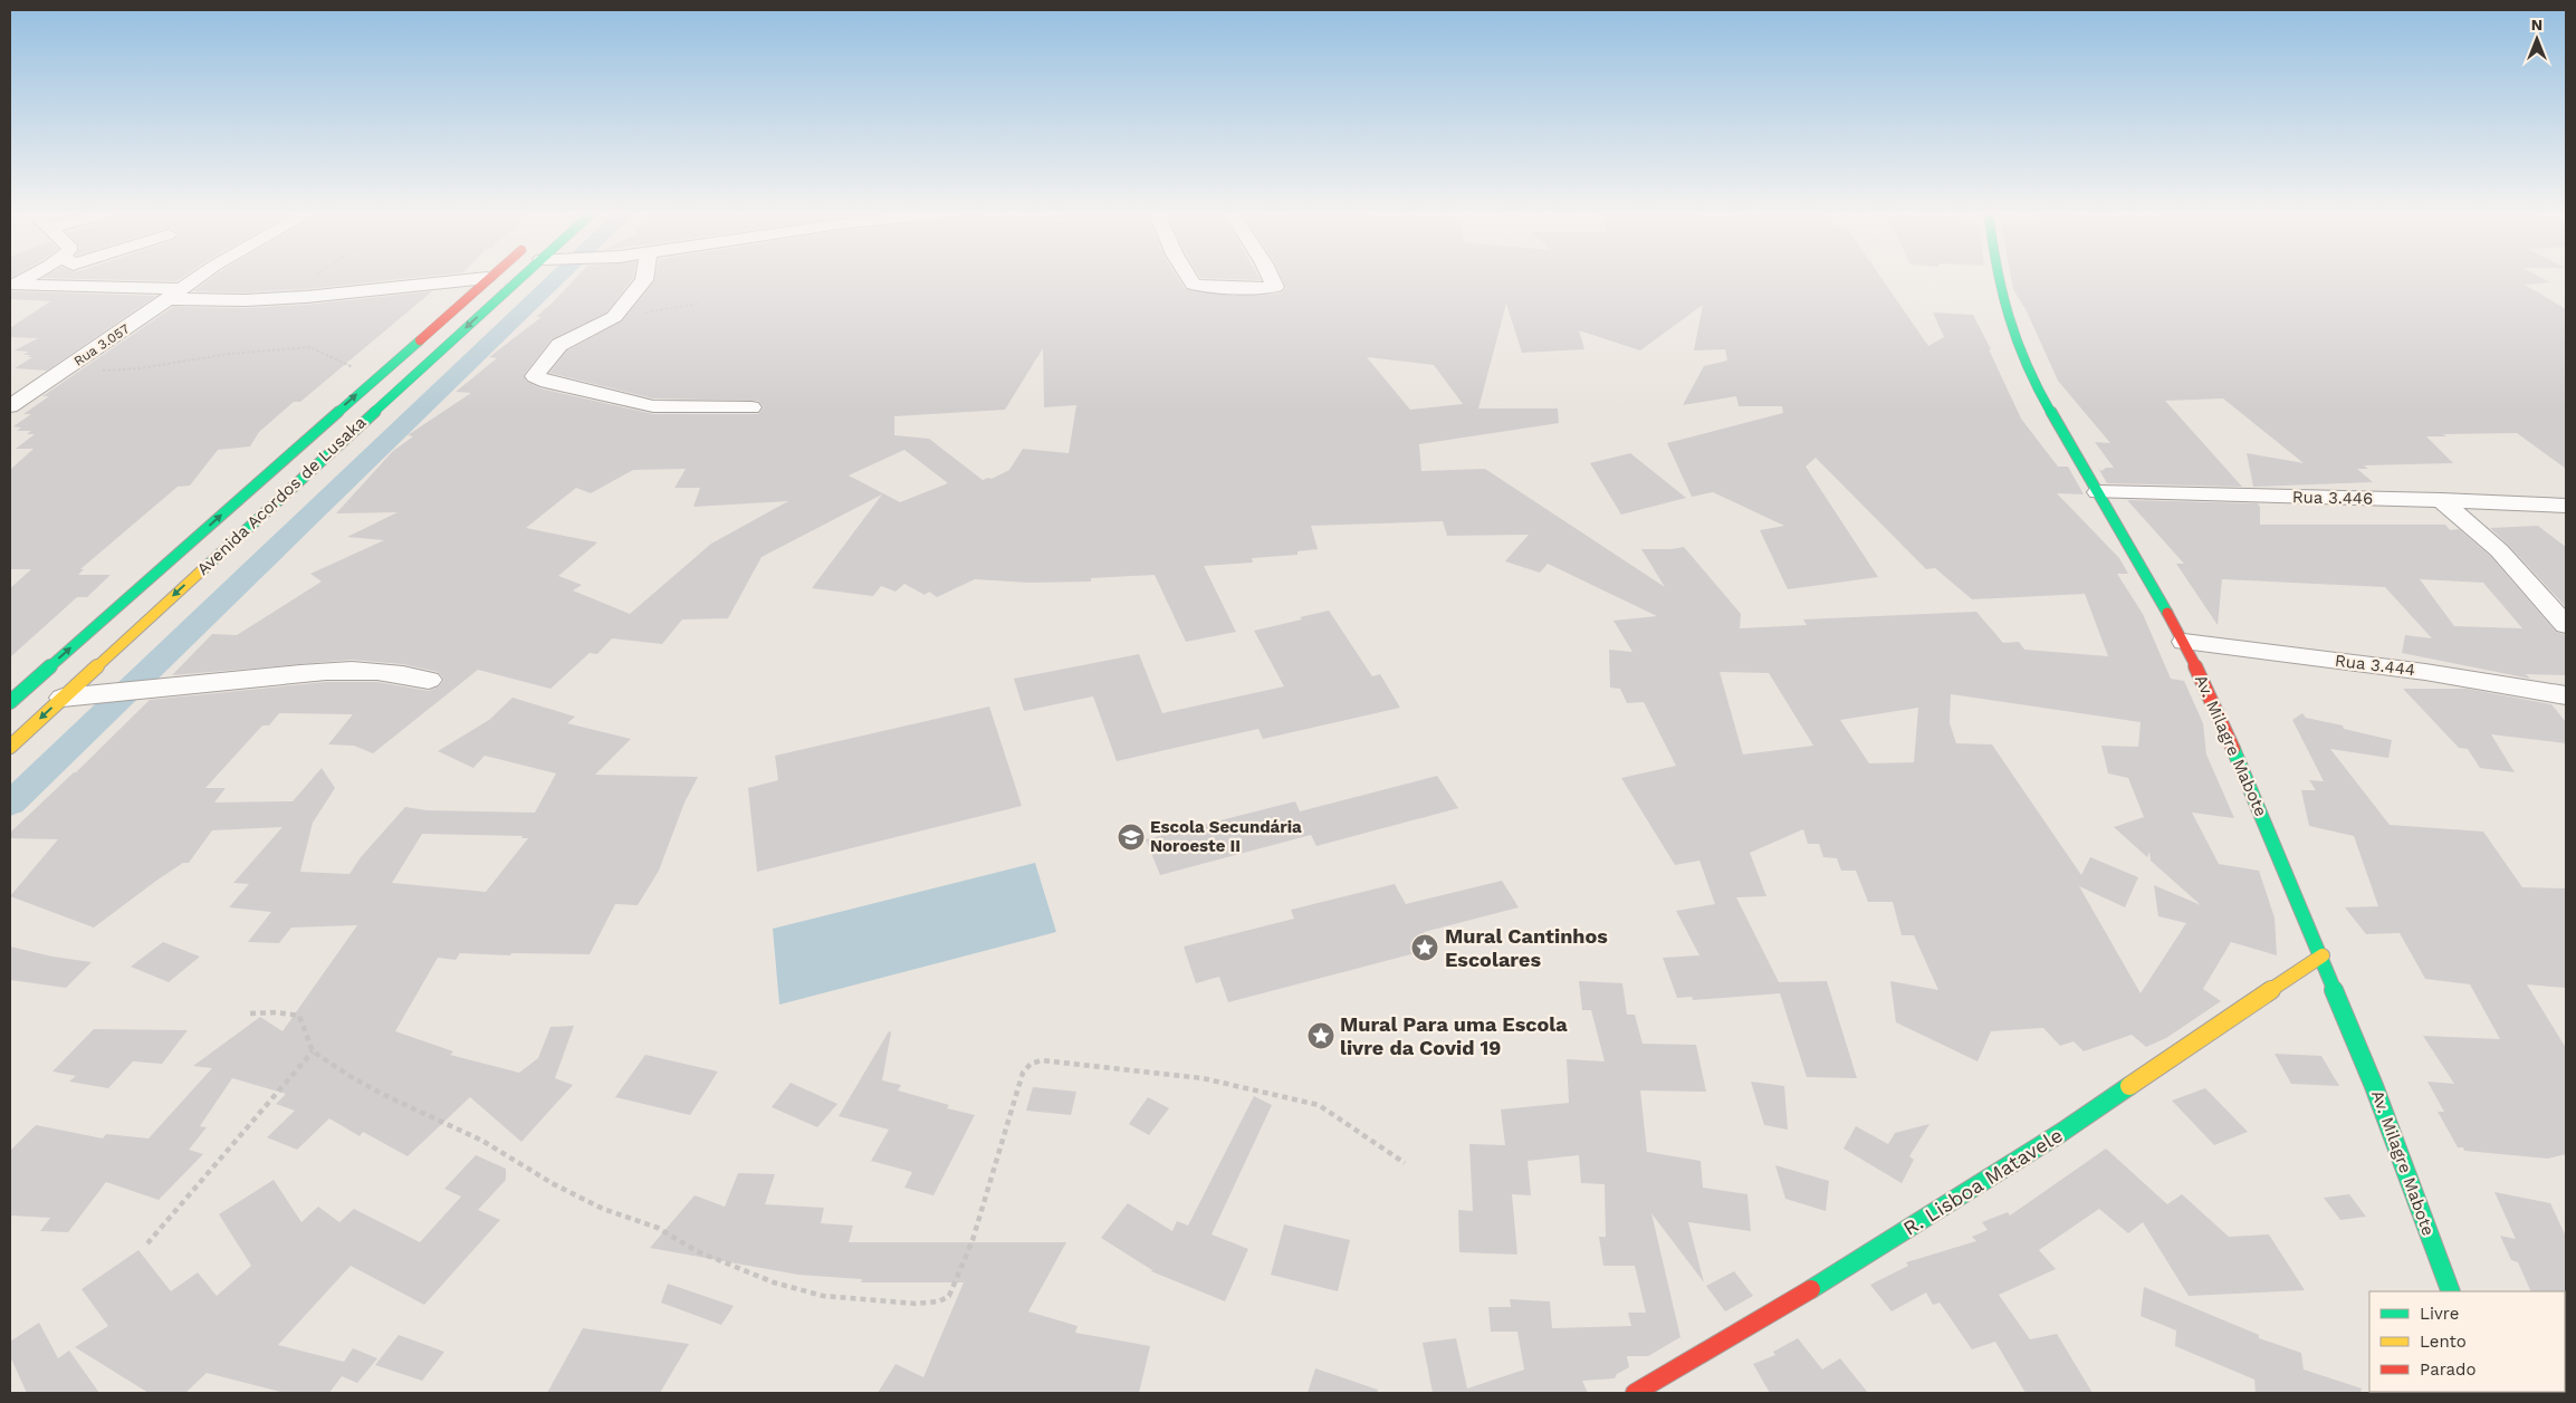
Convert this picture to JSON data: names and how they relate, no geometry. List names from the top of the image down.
{
  "streets": {
    "street": [
      "Rua 3.057",
      "Avenida Acordos de Lusaka",
      "Rua 3.446",
      "Rua 3.444",
      "Av. Milagre Mabote",
      "R. Lisboa Matavele"
    ]
  },
  "crossings": [
    ["Rua 3.446", "Av. Milagre Mabote"],
    ["Rua 3.444", "Av. Milagre Mabote"],
    ["Av. Milagre Mabote", "R. Lisboa Matavele"]
  ],
  "places": {
    "school or university": ["Escola Secundária Noroeste II"],
    "place": ["Mural Cantinhos Escolares", "Mural Para uma Escola livre da Covid 19"]
  },
  "legend": ["Livre", "Lento", "Parado"],
  "north": "top"
}
